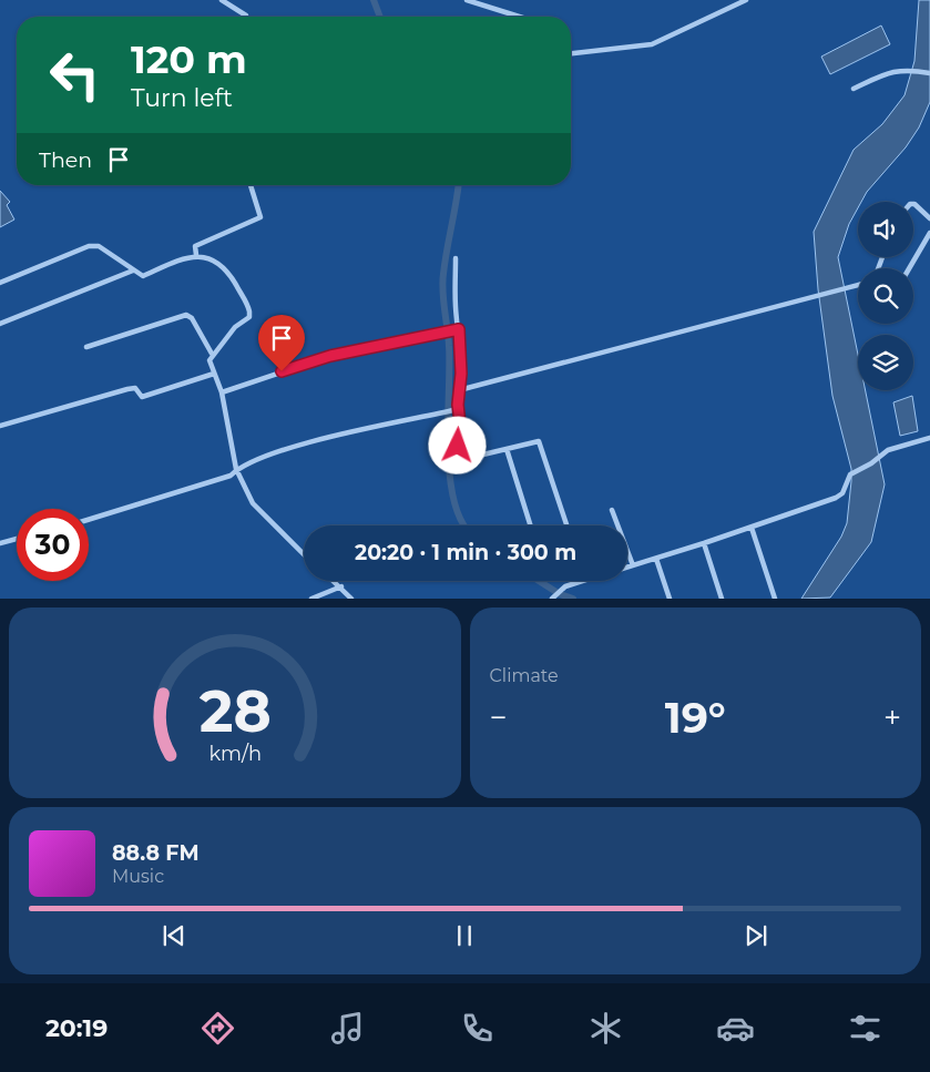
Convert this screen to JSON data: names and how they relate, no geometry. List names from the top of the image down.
{
  "page": {
    "turn": ["120 m", "Turn left"],
    "then": "Then",
    "limit": "30",
    "trip": "20:20 · 1 min · 300 m",
    "tile": "Climate",
    "heat": ["−", "19°", "+"],
    "song": ["88.8 FM", "Music"],
    "tabs": "20:19",
    "gauge": ["28", "km/h"]
  }
}
